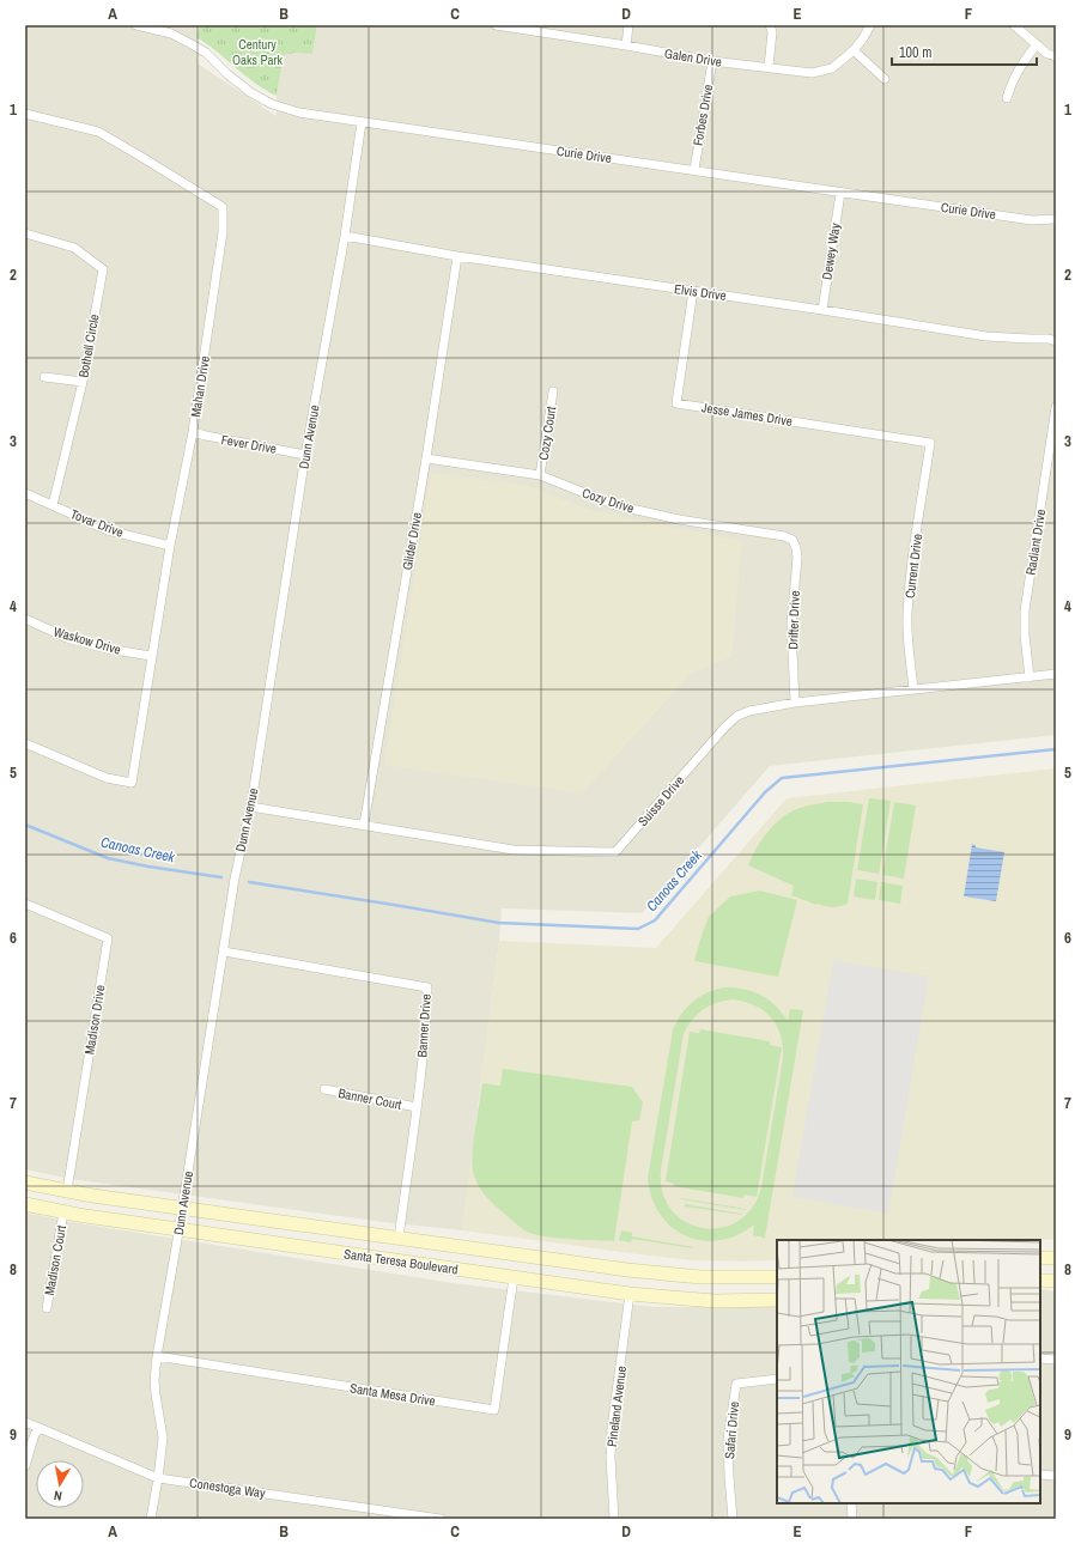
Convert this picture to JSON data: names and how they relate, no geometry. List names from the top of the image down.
{
  "streets": {
    "main road": ["Santa Teresa Boulevard"],
    "street": [
      "Galen Drive",
      "Forbes Drive",
      "Curie Drive",
      "Dewey Way",
      "Elvis Drive",
      "Bothell Circle",
      "Mahan Drive",
      "Jesse James Drive",
      "Cozy Court",
      "Dunn Avenue",
      "Fever Drive",
      "Cozy Drive",
      "Tovar Drive",
      "Glider Drive",
      "Radiant Drive",
      "Current Drive",
      "Drifter Drive",
      "Waskow Drive",
      "Suisse Drive",
      "Madison Drive",
      "Banner Drive",
      "Banner Court",
      "Madison Court",
      "Santa Mesa Drive",
      "Pineland Avenue",
      "Safari Drive",
      "Conestoga Way"
    ]
  },
  "crossings": [
    ["Galen Drive", "Forbes Drive"],
    ["Forbes Drive", "Curie Drive"],
    ["Curie Drive", "Dewey Way"],
    ["Curie Drive", "Dunn Avenue"],
    ["Dewey Way", "Elvis Drive"],
    ["Elvis Drive", "Jesse James Drive"],
    ["Elvis Drive", "Dunn Avenue"],
    ["Elvis Drive", "Glider Drive"],
    ["Bothell Circle", "Tovar Drive"],
    ["Mahan Drive", "Fever Drive"],
    ["Mahan Drive", "Tovar Drive"],
    ["Mahan Drive", "Waskow Drive"],
    ["Jesse James Drive", "Current Drive"],
    ["Cozy Court", "Cozy Drive"],
    ["Dunn Avenue", "Fever Drive"],
    ["Dunn Avenue", "Suisse Drive"],
    ["Dunn Avenue", "Banner Drive"],
    ["Dunn Avenue", "Santa Teresa Boulevard"],
    ["Dunn Avenue", "Santa Mesa Drive"],
    ["Dunn Avenue", "Conestoga Way"],
    ["Cozy Drive", "Glider Drive"],
    ["Cozy Drive", "Drifter Drive"],
    ["Glider Drive", "Suisse Drive"],
    ["Radiant Drive", "Suisse Drive"],
    ["Current Drive", "Suisse Drive"],
    ["Drifter Drive", "Suisse Drive"],
    ["Madison Drive", "Santa Teresa Boulevard"],
    ["Banner Drive", "Banner Court"],
    ["Banner Drive", "Santa Teresa Boulevard"],
    ["Madison Court", "Santa Teresa Boulevard"],
    ["Santa Teresa Boulevard", "Santa Mesa Drive"],
    ["Santa Teresa Boulevard", "Pineland Avenue"]
  ],
  "water": ["Canoas Creek"],
  "parks": ["Century Oaks Park"],
  "scale_bar": "100 m",
  "north": "bottom",
  "grid": {
    "columns": [
      "A",
      "B",
      "C",
      "D",
      "E",
      "F"
    ],
    "rows": [
      "1",
      "2",
      "3",
      "4",
      "5",
      "6",
      "7",
      "8",
      "9"
    ]
  }
}
